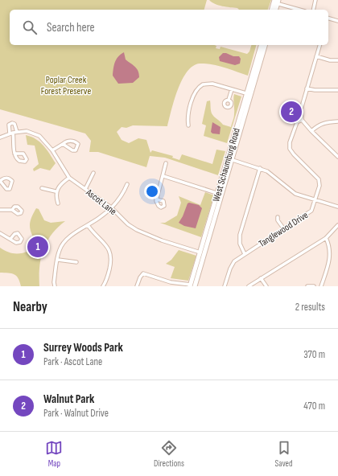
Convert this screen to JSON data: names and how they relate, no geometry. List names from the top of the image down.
{
  "streets": {
    "main road": ["West Schaumburg Road"],
    "street": ["Ascot Lane", "Tanglewood Drive"]
  },
  "crossings": [
    ["West Schaumburg Road", "Ascot Lane"]
  ],
  "parks": ["Poplar Creek Forest Preserve"],
  "page": {
    "search": "Search here",
    "pins": ["2", "1"],
    "heading": ["Nearby", "2 results"],
    "list": [
      {
        "mark": "1",
        "name": "Surrey Woods Park",
        "note": "Park · Ascot Lane",
        "value": "370 m"
      },
      {
        "mark": "2",
        "name": "Walnut Park",
        "note": "Park · Walnut Drive",
        "value": "470 m"
      }
    ],
    "nav": ["Map", "Directions", "Saved"]
  }
}
